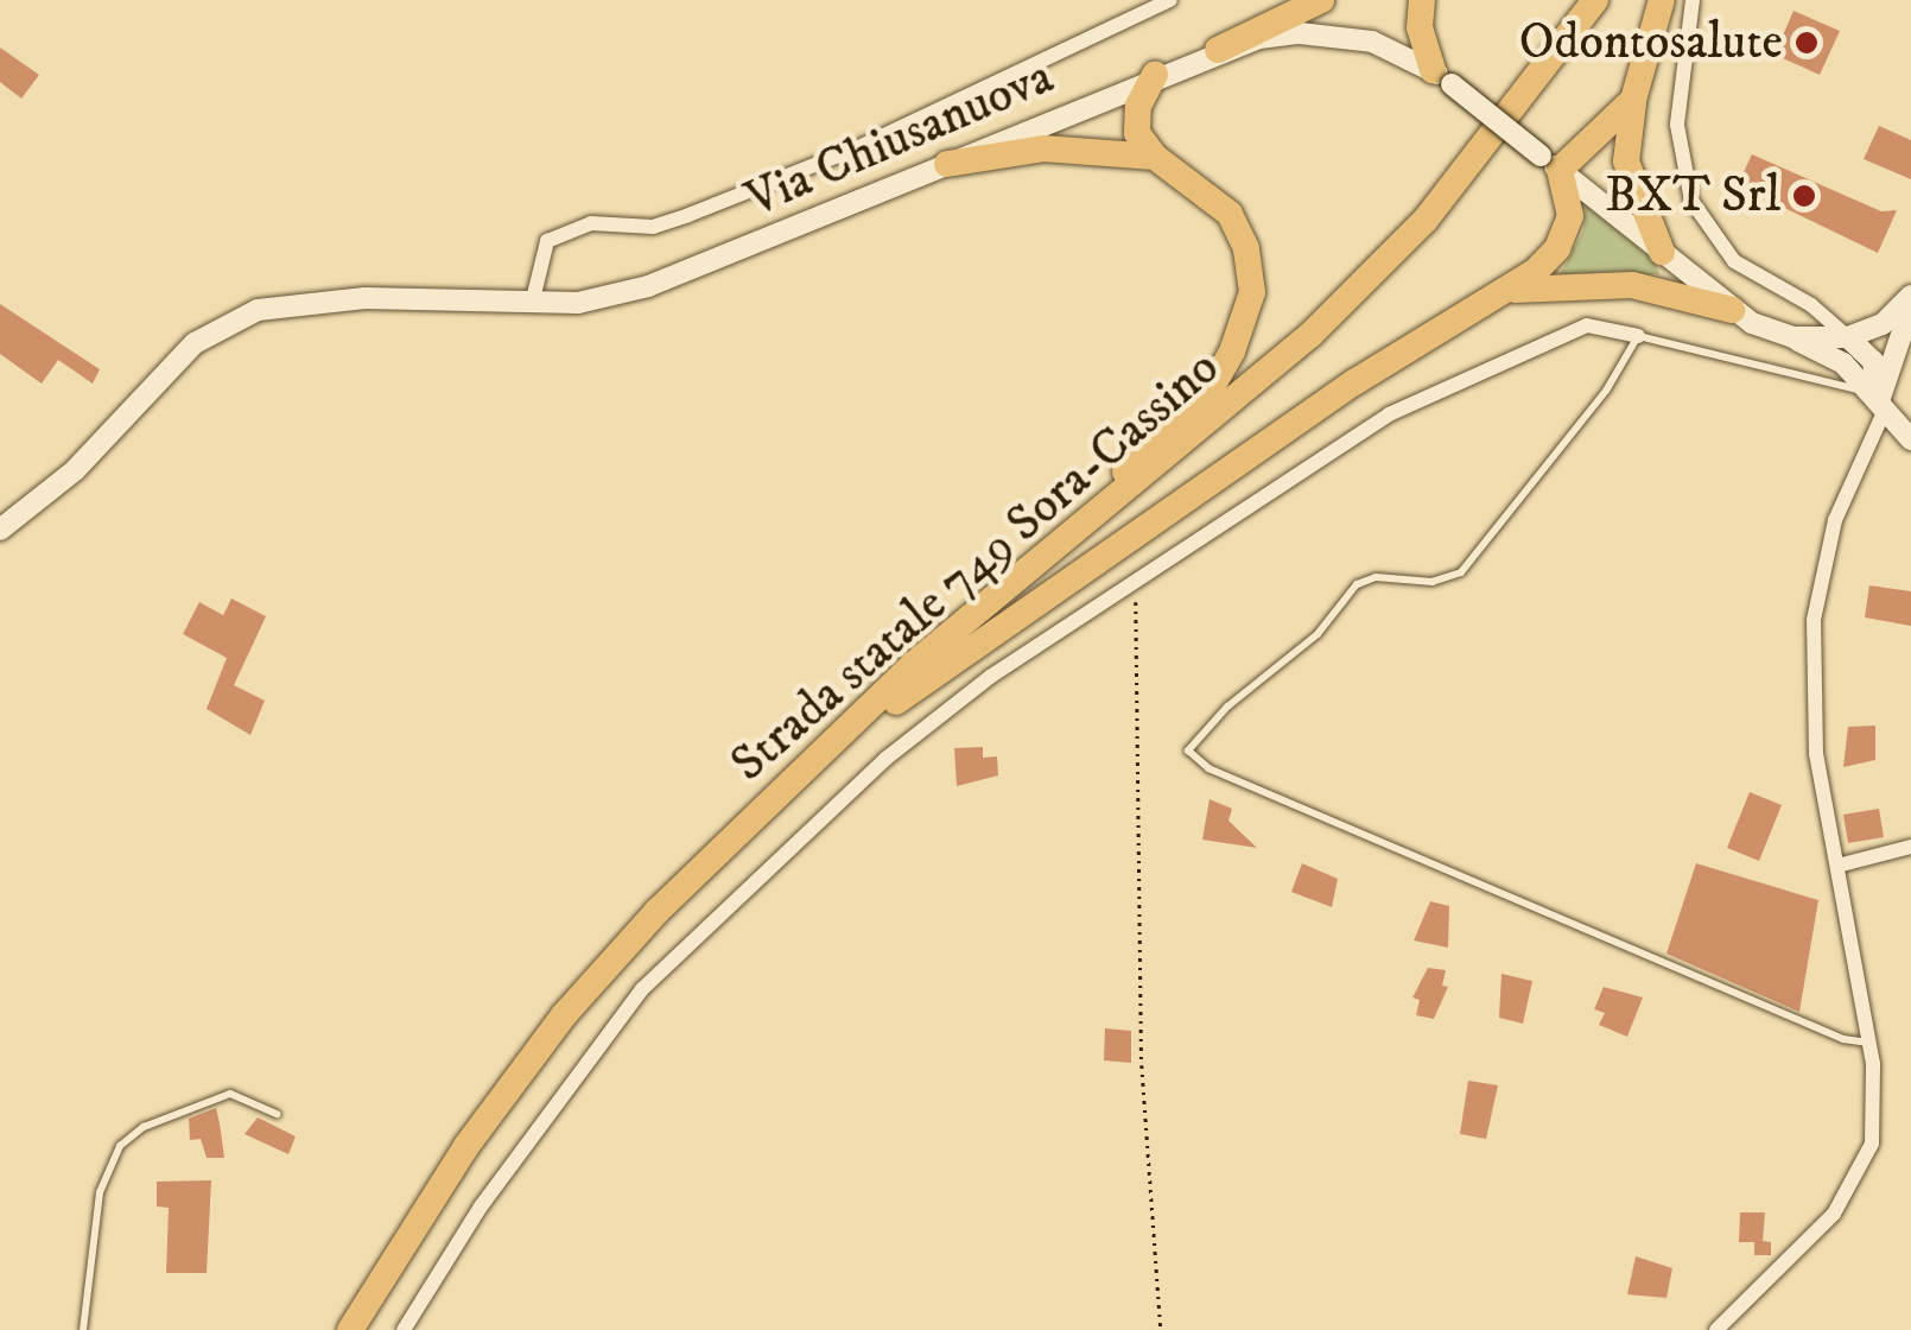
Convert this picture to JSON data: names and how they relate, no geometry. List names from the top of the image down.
{
  "streets": {
    "highway": ["Strada statale 749 Sora-Cassino"],
    "street": ["Via Chiusanuova"]
  },
  "places": ["Odontosalute", "BXT Srl"]
}
